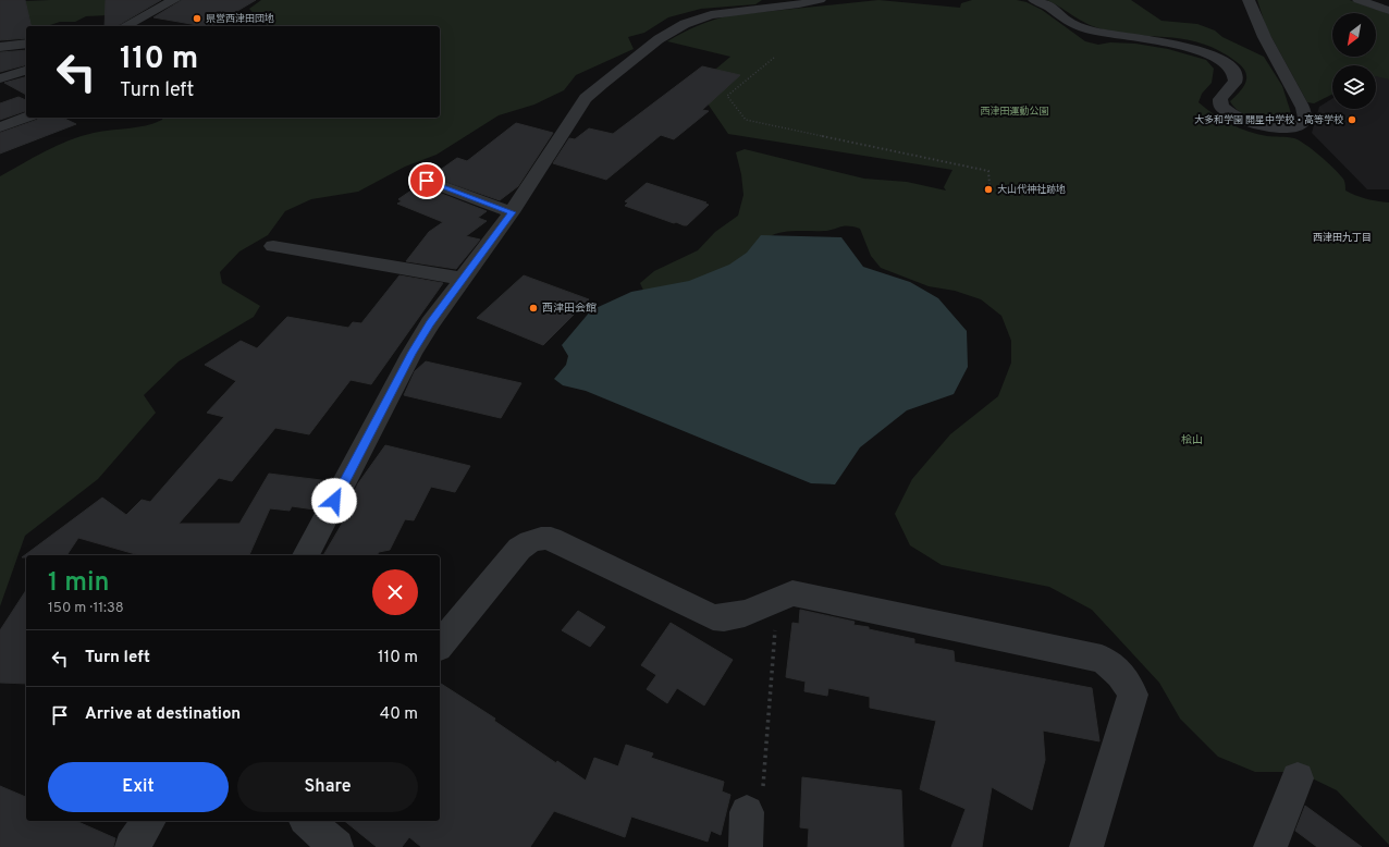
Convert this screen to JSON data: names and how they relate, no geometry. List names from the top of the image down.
{
  "districts": ["西津田九丁目"],
  "parks": ["西津田運動公園", "桧山"],
  "places": [
    "県営西津田団地",
    "大多和学園 開星中学校・高等学校",
    "大山代神社跡地",
    "西津田会館"
  ],
  "north": "bottom left",
  "page": {
    "turn": ["110 m", "Turn left"],
    "heading": ["1 min", "150 m · 11:38"],
    "list": [
      {
        "name": "Turn left",
        "value": "110 m"
      },
      {
        "name": "Arrive at destination",
        "value": "40 m"
      }
    ],
    "buttons": ["Exit", "Share"]
  }
}
